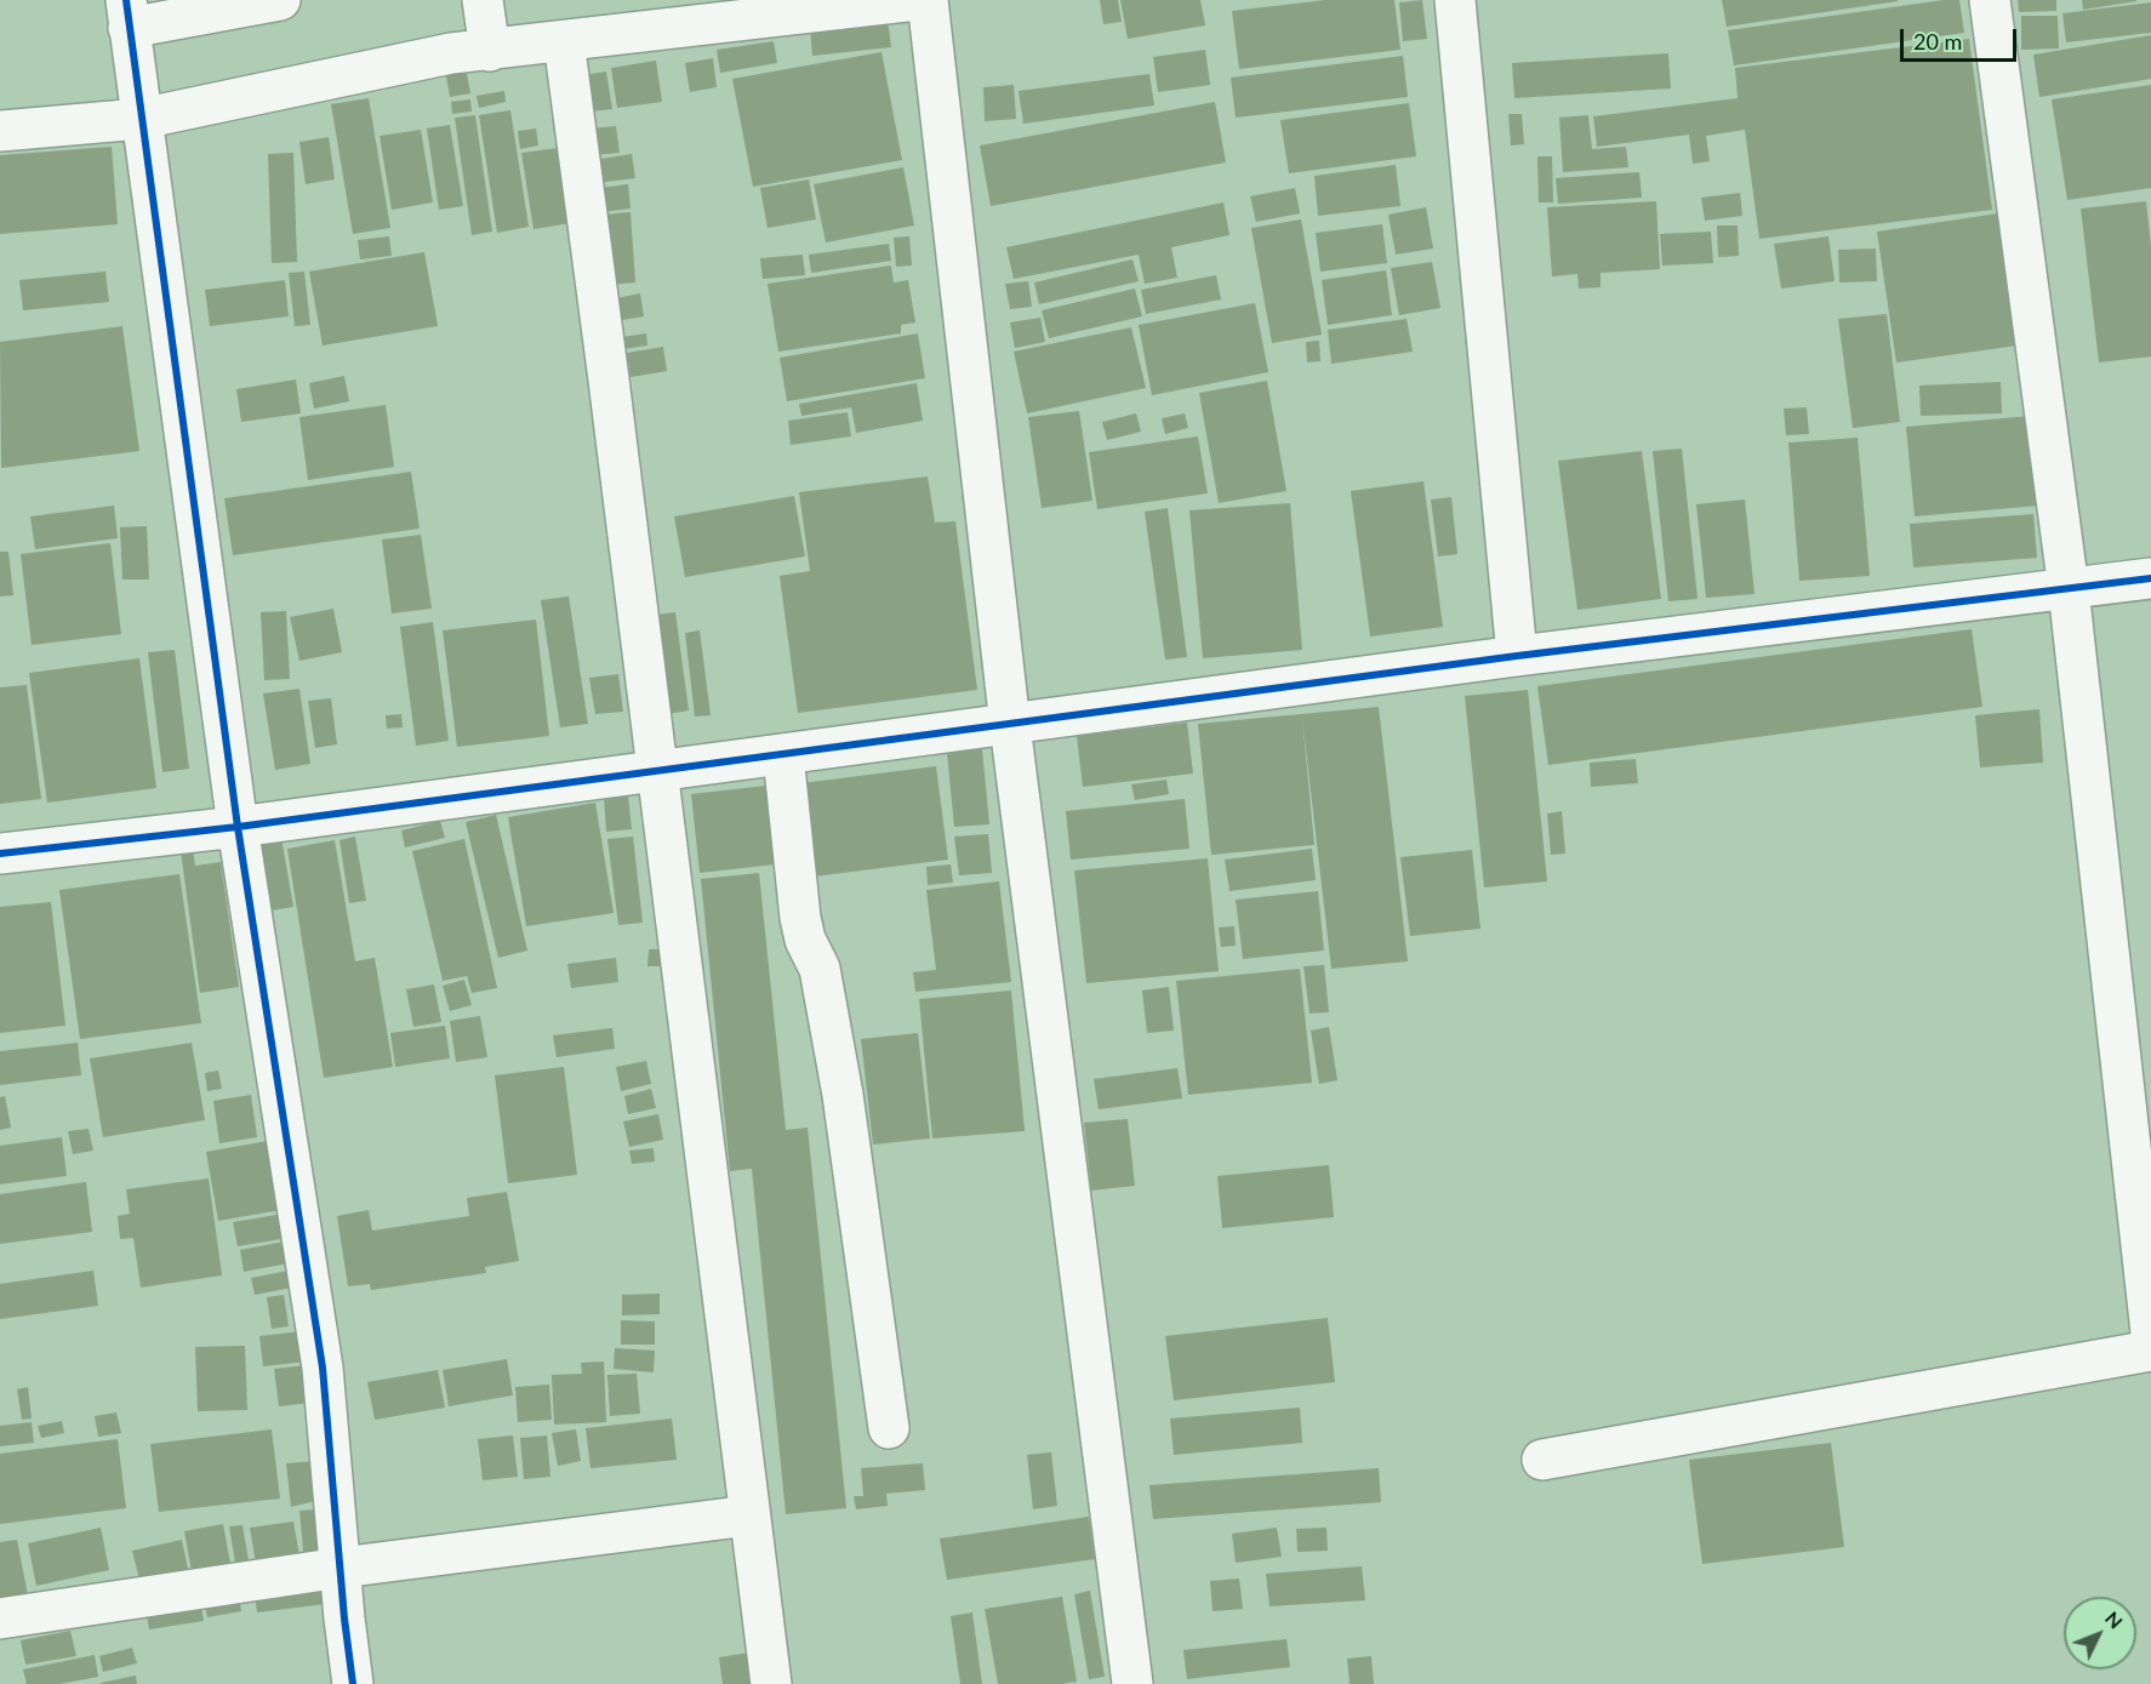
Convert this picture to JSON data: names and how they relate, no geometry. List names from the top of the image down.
{
  "scale_bar": "20 m",
  "north": "top right"
}
